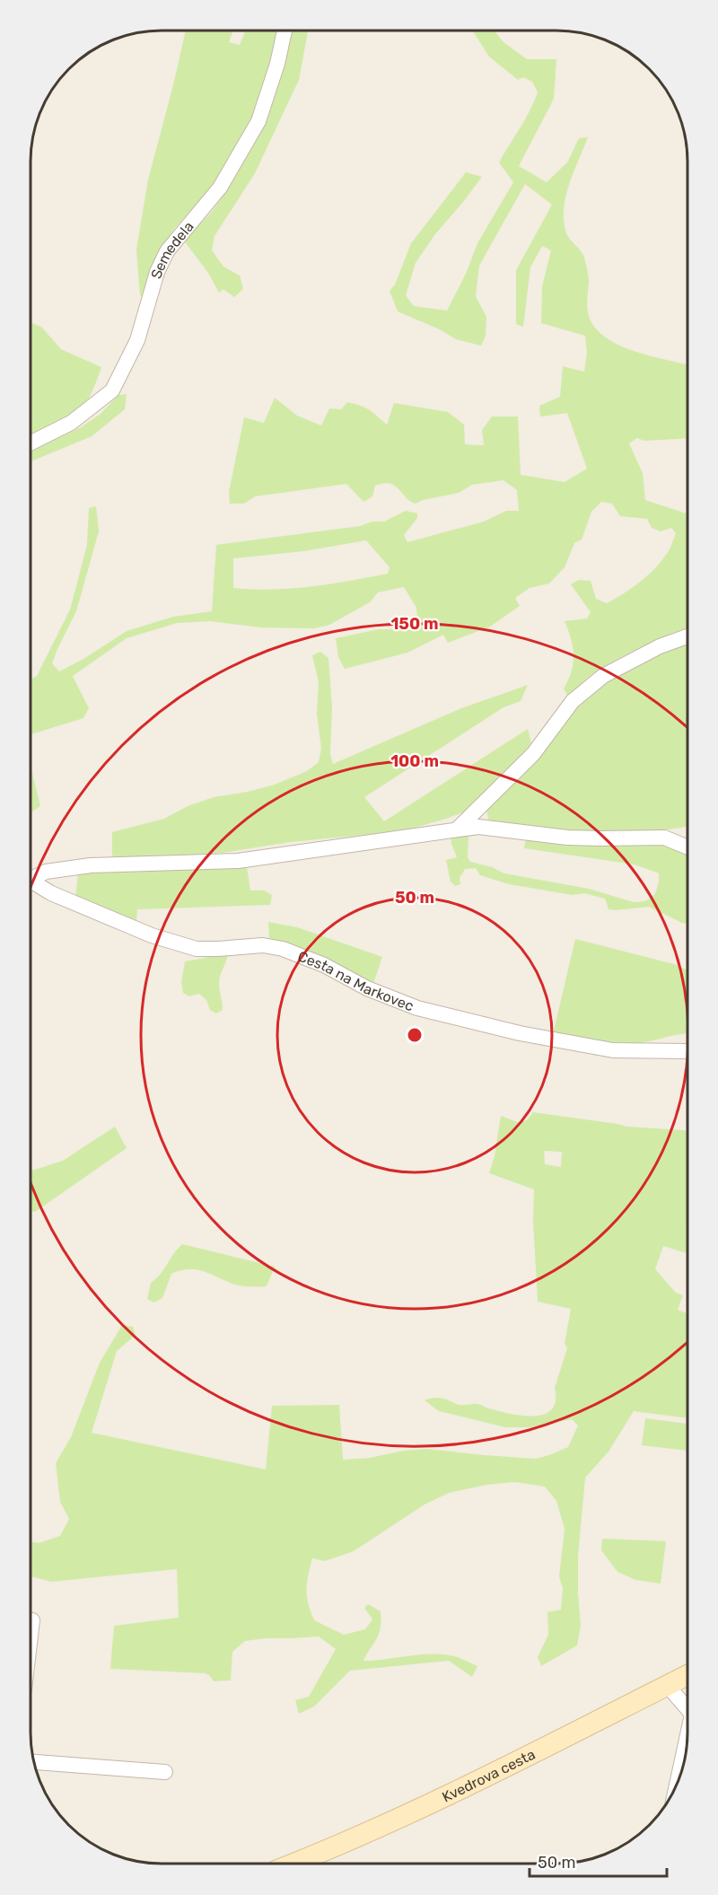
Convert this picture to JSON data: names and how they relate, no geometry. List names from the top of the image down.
{
  "streets": {
    "street": ["Semedela", "Cesta na Markovec", "Kvedrova cesta"]
  },
  "scale_bar": "50 m",
  "rings": ["150 m", "100 m", "50 m"]
}
